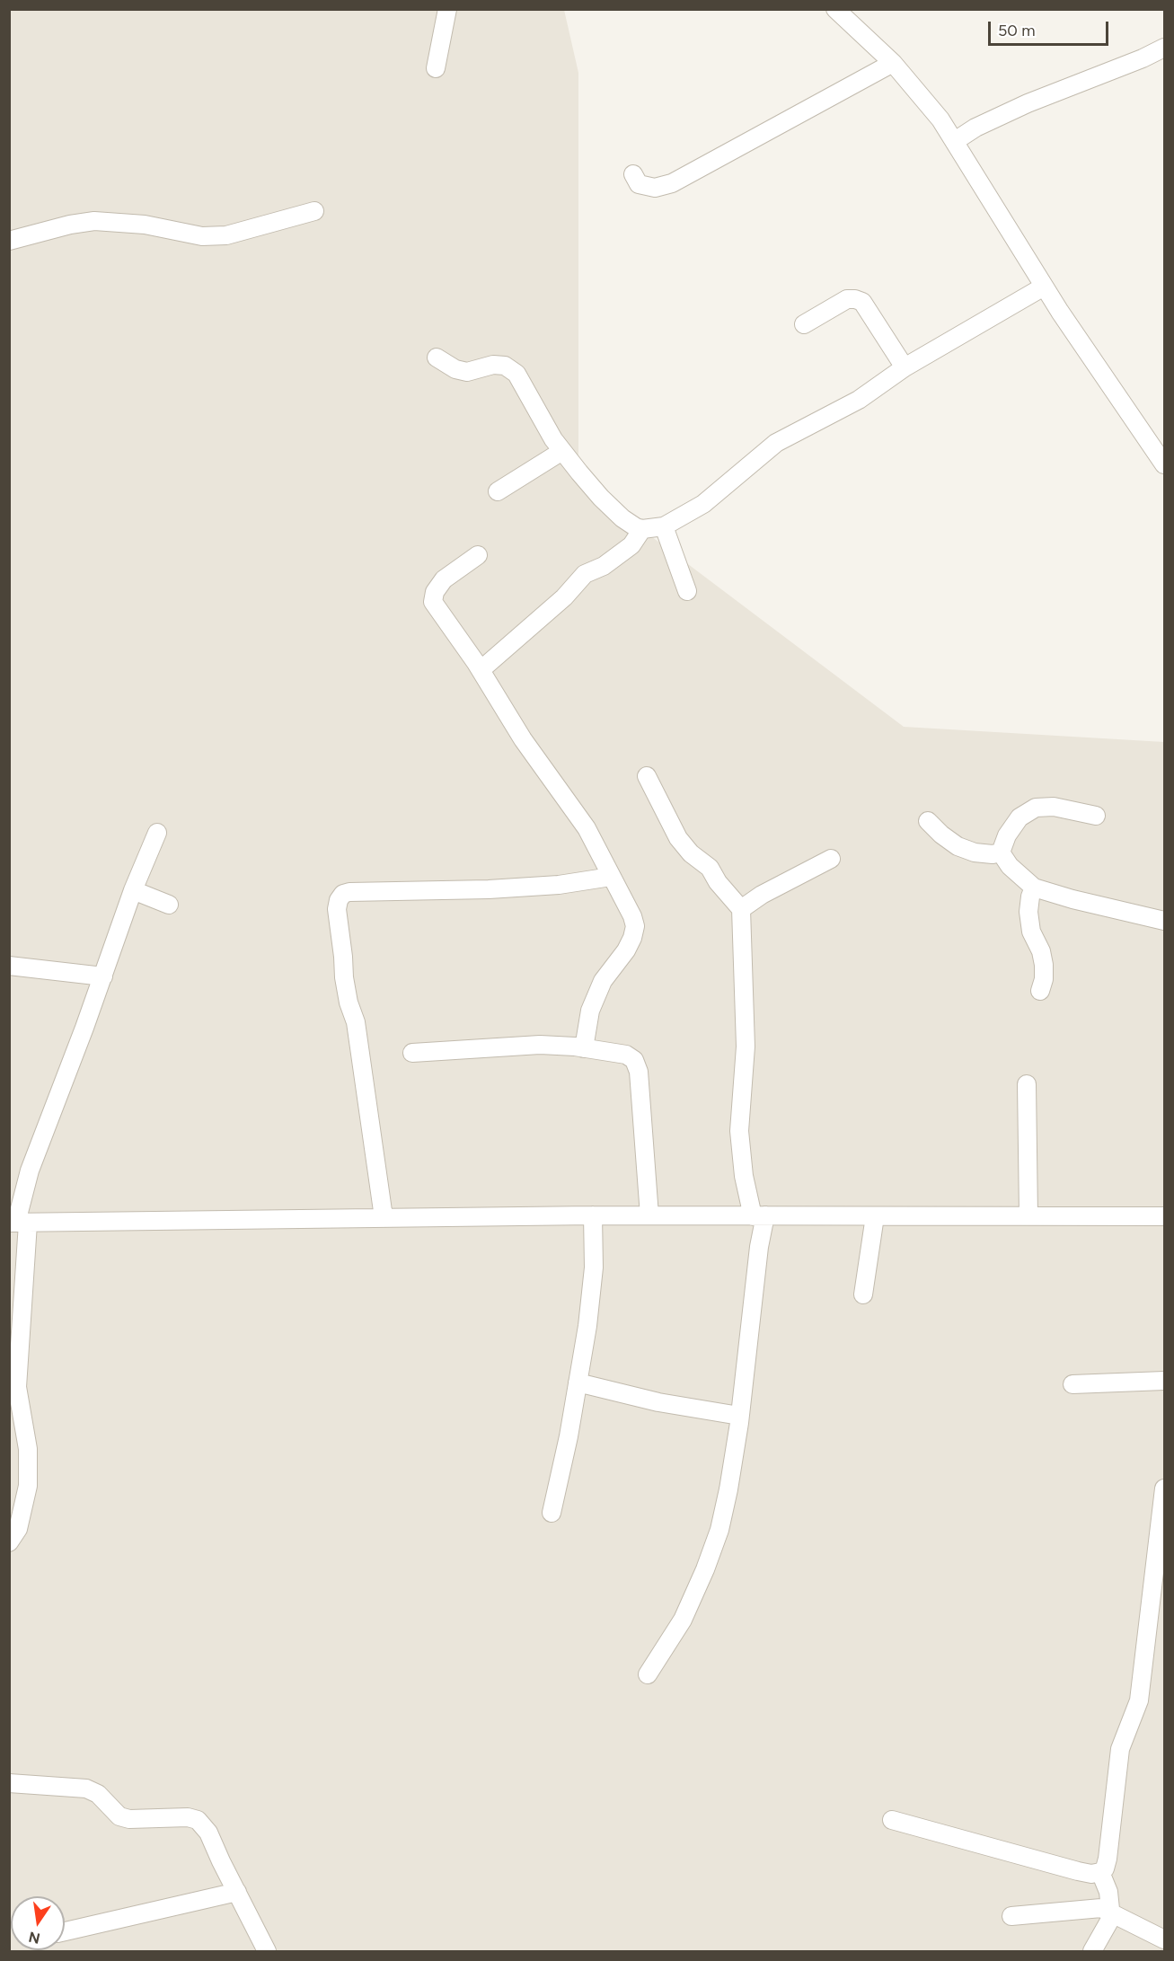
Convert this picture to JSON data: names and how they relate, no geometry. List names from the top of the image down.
{
  "scale_bar": "50 m",
  "north": "bottom"
}
